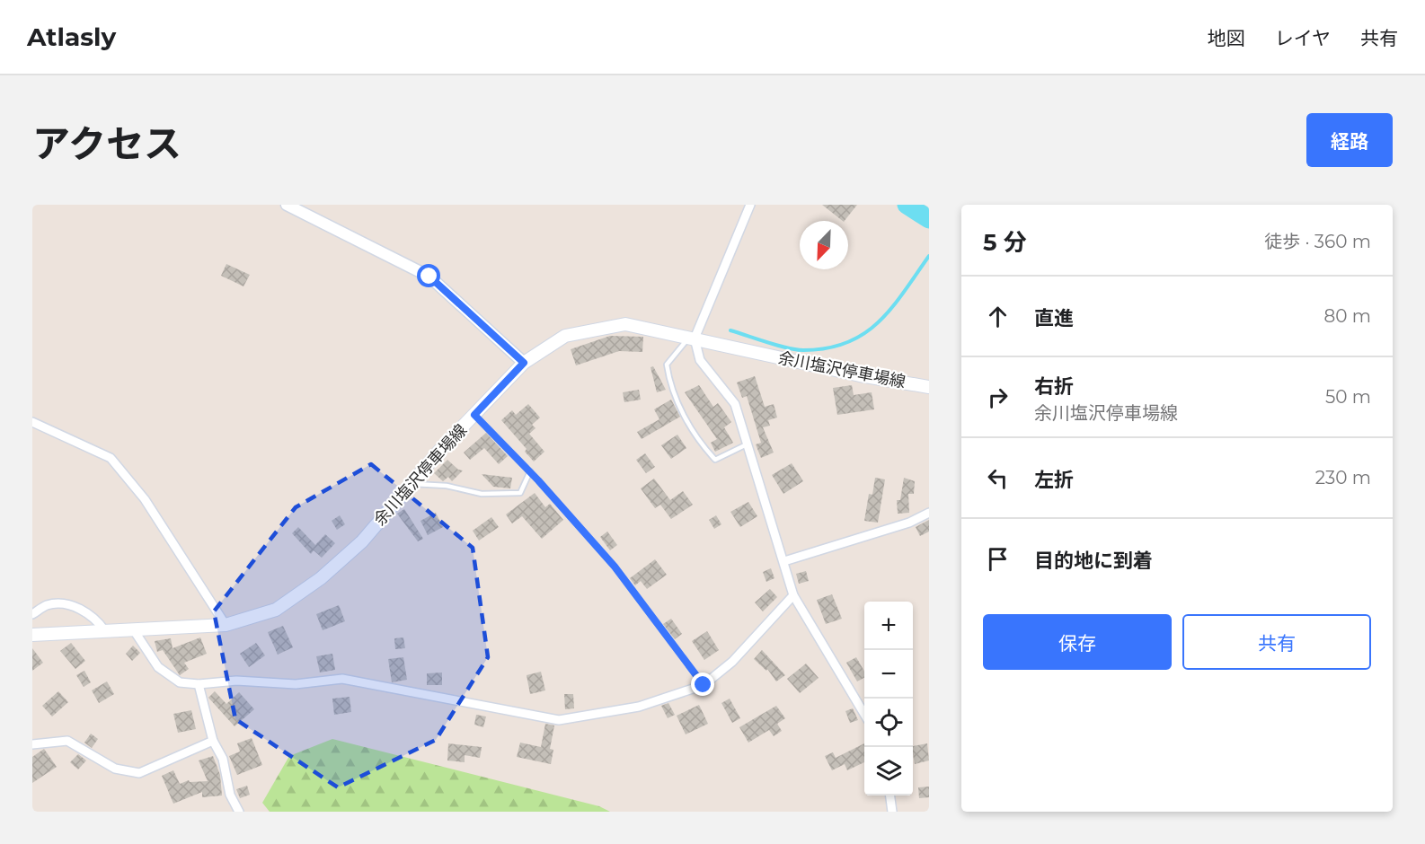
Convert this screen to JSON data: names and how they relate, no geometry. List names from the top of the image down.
{
  "streets": {
    "main road": ["余川塩沢停車場線"]
  },
  "north": "bottom left",
  "page": {
    "header": "Atlasly",
    "nav": ["地図", "レイヤ", "共有"],
    "title": "アクセス",
    "buttons": [
      "経路",
      ["保存", "共有"]
    ],
    "heading": ["5 分", "徒歩 · 360 m"],
    "list": [
      ["直進", "80 m"],
      ["右折", "余川塩沢停車場線", "50 m"],
      ["左折", "230 m"],
      "目的地に到着"
    ],
    "map_buttons": ["+", "−"]
  }
}
